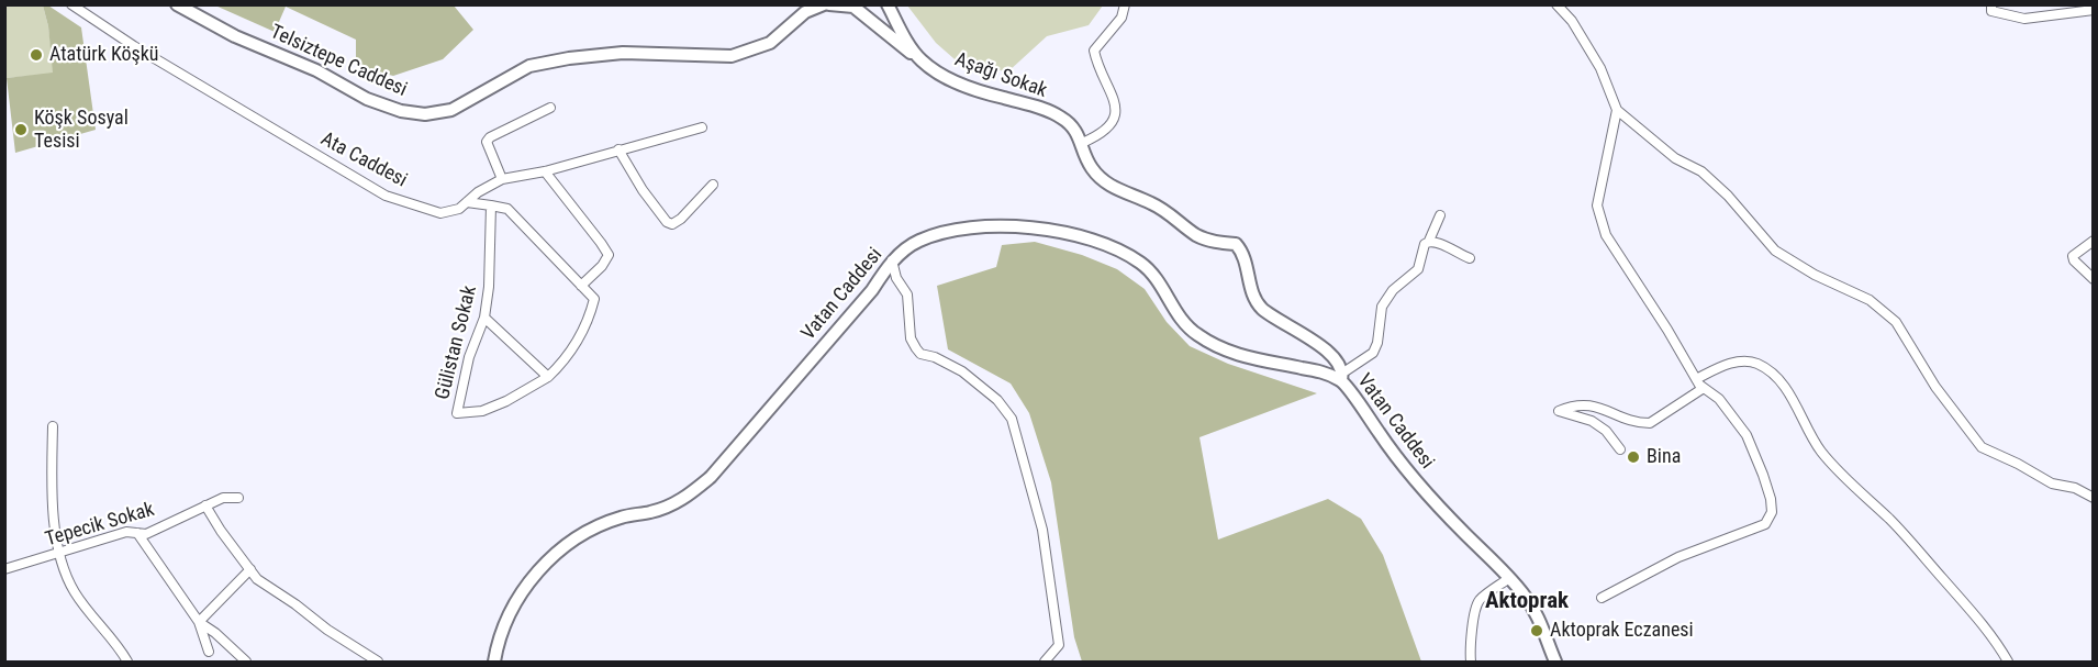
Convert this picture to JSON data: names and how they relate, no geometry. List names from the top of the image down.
{
  "streets": {
    "street": [
      "Telsiztepe Caddesi",
      "Aşağı Sokak",
      "Ata Caddesi",
      "Vatan Caddesi",
      "Gülistan Sokak",
      "Tepecik Sokak"
    ]
  },
  "crossings": [
    ["Aşağı Sokak", "Vatan Caddesi"]
  ],
  "districts": ["Aktoprak"],
  "places": [
    "Atatürk Köşkü",
    "Köşk Sosyal Tesisi",
    "Bina",
    "Aktoprak Eczanesi"
  ]
}
